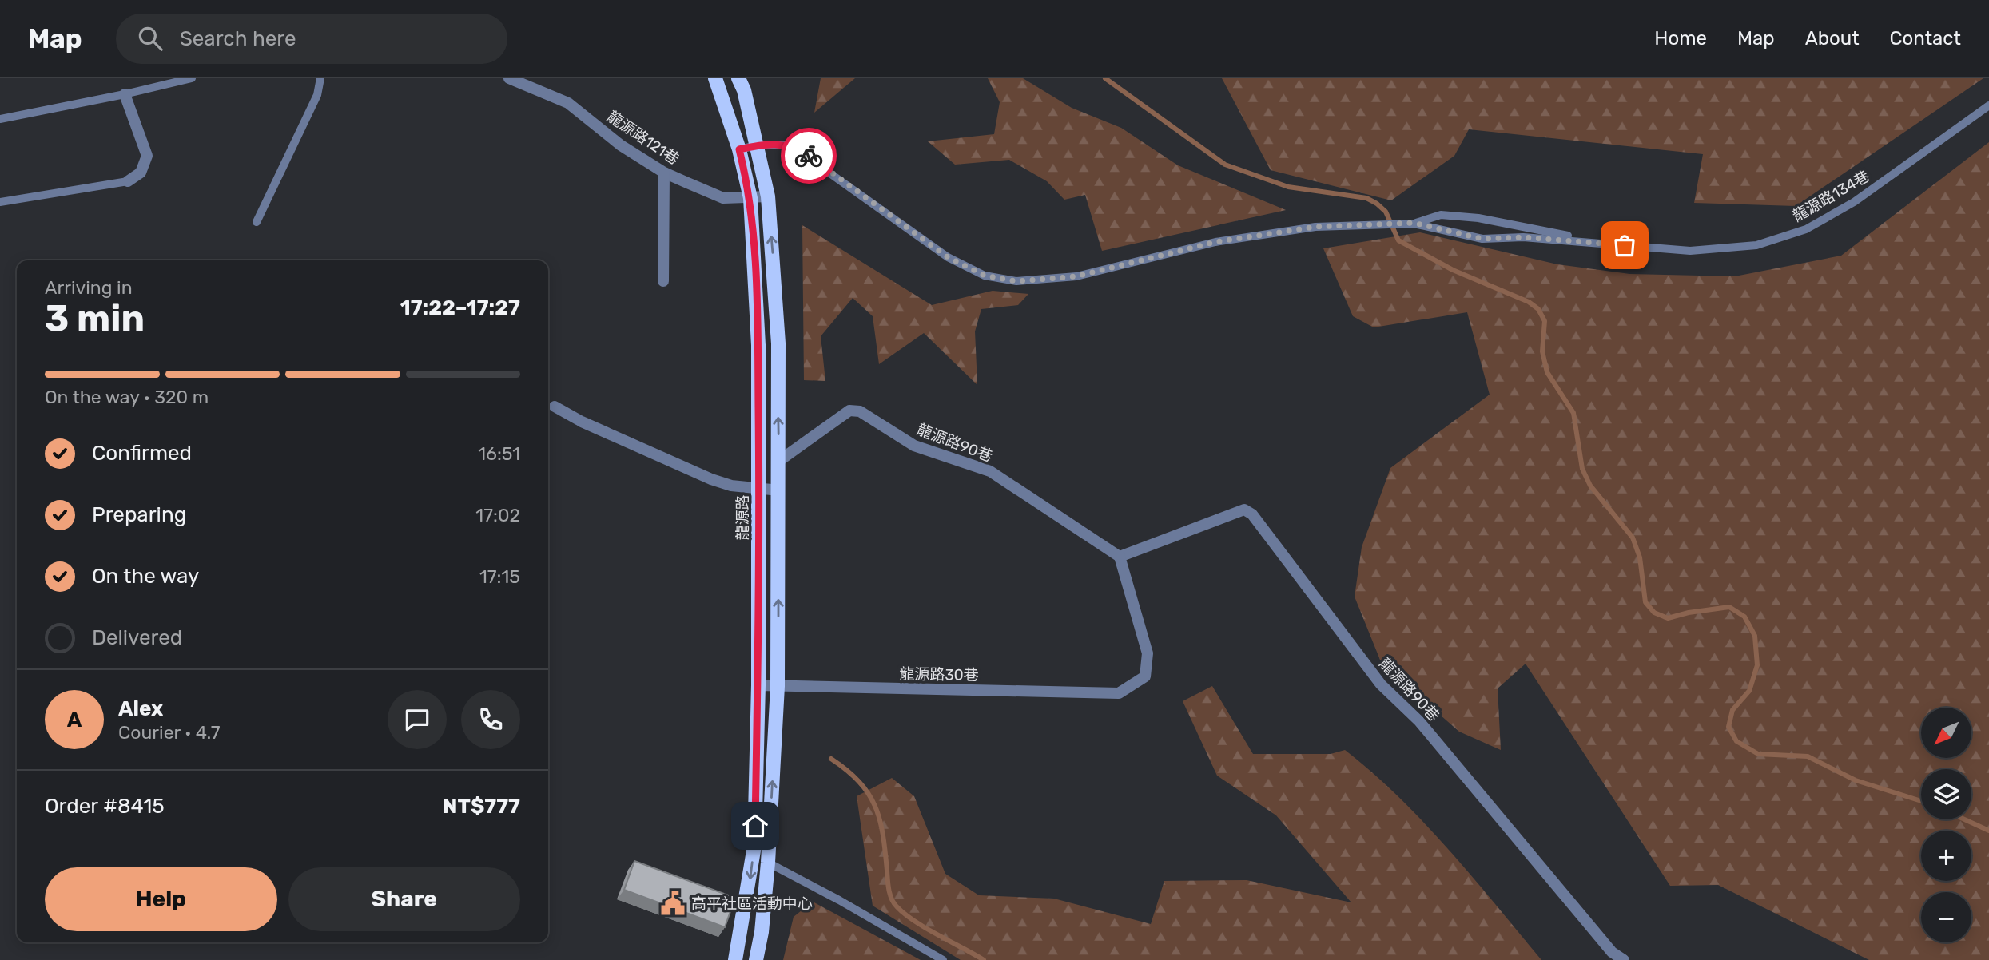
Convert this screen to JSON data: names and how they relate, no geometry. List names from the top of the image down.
{
  "streets": {
    "main road": ["龍源路"],
    "street": ["龍源路121巷", "龍源路90巷", "龍源路30巷"],
    "lane": ["龍源路134巷"]
  },
  "crossings": [
    ["龍源路121巷", "龍源路"],
    ["龍源路134巷", "龍源路"],
    ["龍源路90巷", "龍源路30巷"],
    ["龍源路", "龍源路30巷"]
  ],
  "places": {
    "public building": ["高平社區活動中心"]
  },
  "north": "bottom left",
  "page": {
    "header": "Map",
    "search": "Search here",
    "nav": [
      "Home",
      "Map",
      "About",
      "Contact"
    ],
    "heading": ["3 min", "Arriving in", "17:22–17:27"],
    "panel": [
      "Alex",
      "Courier · 4.7",
      "Order #8415",
      "NT$777"
    ],
    "bar": "On the way · 320 m",
    "list": [
      ["Confirmed", "16:51"],
      ["Preparing", "17:02"],
      ["On the way", "17:15"],
      "Delivered"
    ],
    "round": "A",
    "map_buttons": ["+", "−"],
    "buttons": ["Help", "Share"]
  }
}
